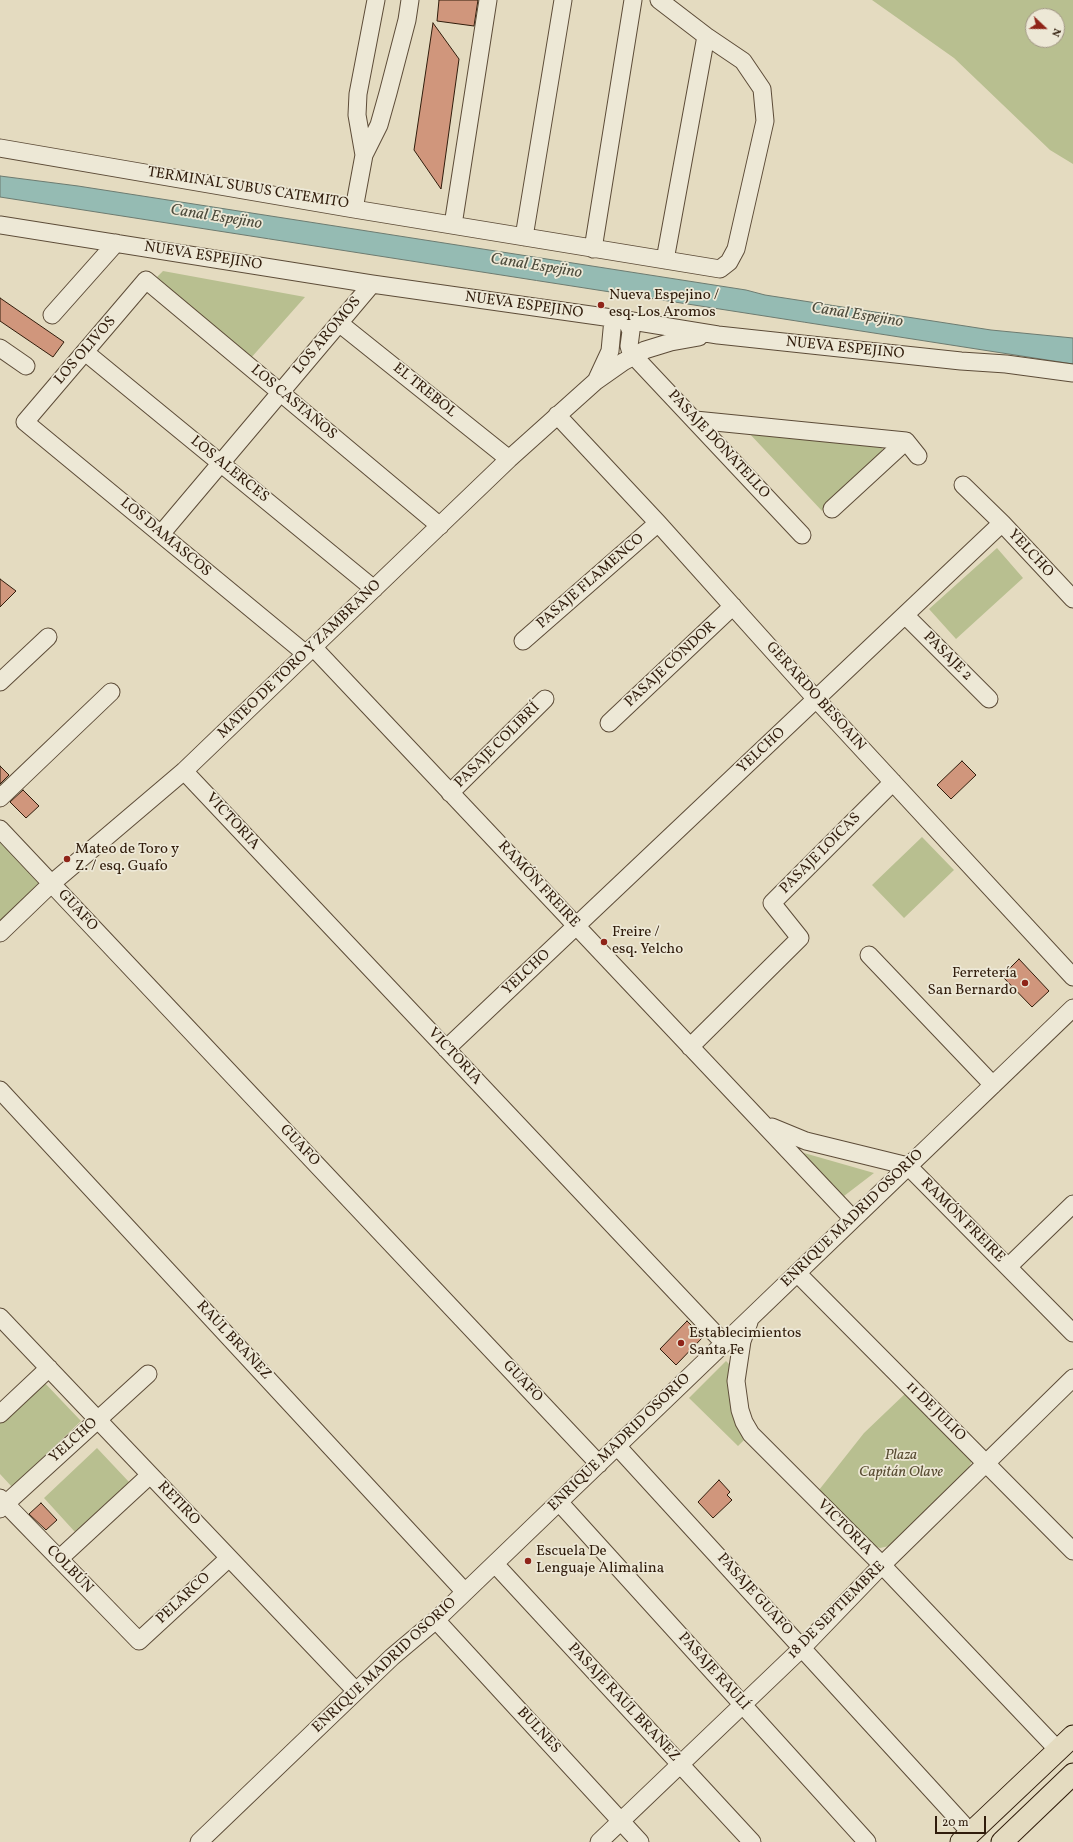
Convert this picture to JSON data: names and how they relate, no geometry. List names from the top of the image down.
{
  "streets": {
    "street": [
      "TERMINAL SUBUS CATEMITO",
      "NUEVA ESPEJINO",
      "LOS AROMOS",
      "LOS OLIVOS",
      "EL TREBOL",
      "LOS CASTAÑOS",
      "PASAJE DONATELLO",
      "LOS ALERCES",
      "LOS DAMASCOS",
      "YELCHO",
      "PASAJE FLAMENCO",
      "PASAJE 2",
      "MATEO DE TORO Y ZAMBRANO",
      "PASAJE CÓNDOR",
      "GERARDO BESOAIN",
      "PASAJE COLIBRÍ",
      "VICTORIA",
      "PASAJE LOICAS",
      "RAMÓN FREIRE",
      "GUAFO",
      "ENRIQUE MADRID OSORIO",
      "RAÚL BRAÑEZ",
      "11 DE JULIO",
      "RETIRO",
      "COLBÚN",
      "PASAJE GUAFO",
      "PELARCO",
      "18 DE SEPTIEMBRE",
      "PASAJE RAULÍ",
      "PASAJE RAÚL BRAÑEZ",
      "BULNES"
    ]
  },
  "crossings": [
    ["NUEVA ESPEJINO", "LOS AROMOS"],
    ["NUEVA ESPEJINO", "MATEO DE TORO Y ZAMBRANO"],
    ["LOS AROMOS", "EL TREBOL"],
    ["LOS AROMOS", "LOS CASTAÑOS"],
    ["LOS AROMOS", "LOS ALERCES"],
    ["LOS AROMOS", "LOS DAMASCOS"],
    ["LOS OLIVOS", "LOS CASTAÑOS"],
    ["LOS OLIVOS", "LOS ALERCES"],
    ["LOS OLIVOS", "LOS DAMASCOS"],
    ["EL TREBOL", "MATEO DE TORO Y ZAMBRANO"],
    ["LOS CASTAÑOS", "MATEO DE TORO Y ZAMBRANO"],
    ["PASAJE DONATELLO", "MATEO DE TORO Y ZAMBRANO"],
    ["LOS ALERCES", "MATEO DE TORO Y ZAMBRANO"],
    ["LOS DAMASCOS", "MATEO DE TORO Y ZAMBRANO"],
    ["LOS DAMASCOS", "RAMÓN FREIRE"],
    ["YELCHO", "PASAJE 2"],
    ["YELCHO", "GERARDO BESOAIN"],
    ["YELCHO", "VICTORIA"],
    ["YELCHO", "RAMÓN FREIRE"],
    ["YELCHO", "RETIRO"],
    ["YELCHO", "COLBÚN"],
    ["PASAJE FLAMENCO", "GERARDO BESOAIN"],
    ["MATEO DE TORO Y ZAMBRANO", "GERARDO BESOAIN"],
    ["MATEO DE TORO Y ZAMBRANO", "VICTORIA"],
    ["MATEO DE TORO Y ZAMBRANO", "RAMÓN FREIRE"],
    ["MATEO DE TORO Y ZAMBRANO", "GUAFO"],
    ["PASAJE CÓNDOR", "GERARDO BESOAIN"],
    ["GERARDO BESOAIN", "PASAJE LOICAS"],
    ["PASAJE COLIBRÍ", "RAMÓN FREIRE"],
    ["VICTORIA", "ENRIQUE MADRID OSORIO"],
    ["VICTORIA", "18 DE SEPTIEMBRE"],
    ["PASAJE LOICAS", "RAMÓN FREIRE"],
    ["RAMÓN FREIRE", "ENRIQUE MADRID OSORIO"],
    ["GUAFO", "ENRIQUE MADRID OSORIO"],
    ["ENRIQUE MADRID OSORIO", "RAÚL BRAÑEZ"],
    ["ENRIQUE MADRID OSORIO", "11 DE JULIO"],
    ["ENRIQUE MADRID OSORIO", "RETIRO"],
    ["ENRIQUE MADRID OSORIO", "PASAJE GUAFO"],
    ["ENRIQUE MADRID OSORIO", "PASAJE RAULÍ"],
    ["ENRIQUE MADRID OSORIO", "PASAJE RAÚL BRAÑEZ"],
    ["ENRIQUE MADRID OSORIO", "BULNES"],
    ["11 DE JULIO", "18 DE SEPTIEMBRE"],
    ["RETIRO", "PELARCO"],
    ["COLBÚN", "PELARCO"],
    ["PASAJE GUAFO", "18 DE SEPTIEMBRE"],
    ["18 DE SEPTIEMBRE", "PASAJE RAULÍ"],
    ["18 DE SEPTIEMBRE", "PASAJE RAÚL BRAÑEZ"],
    ["18 DE SEPTIEMBRE", "BULNES"]
  ],
  "water": ["Canal Espejino"],
  "parks": ["Plaza Capitán Olave"],
  "places": [
    "Nueva Espejino / esq. Los Aromos",
    "Mateo de Toro y Z. / esq. Guafo",
    "Freire / esq. Yelcho",
    "Ferretería San Bernardo",
    "Establecimientos Santa Fe",
    "Escuela De Lenguaje Alimalina"
  ],
  "scale_bar": "20 m",
  "north": "right"
}
